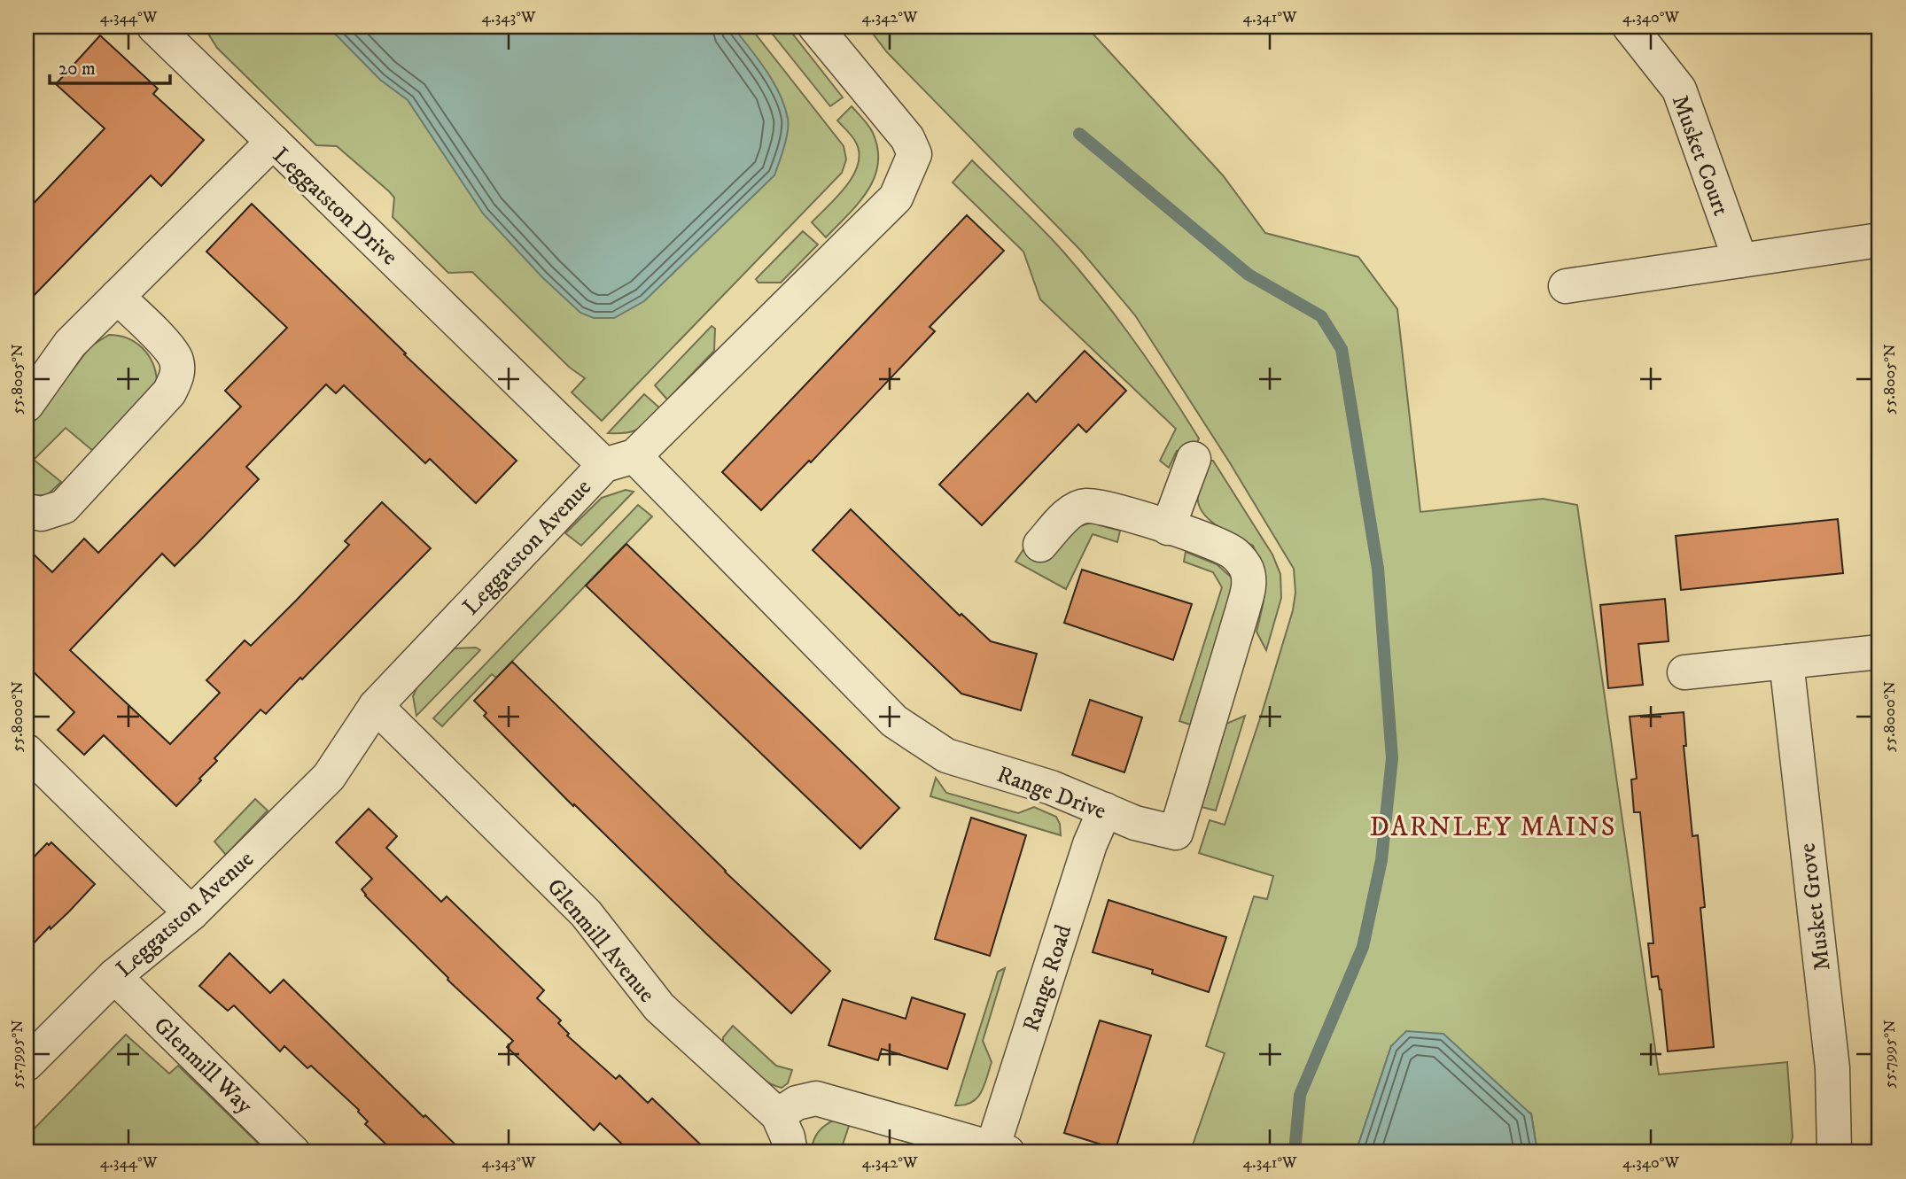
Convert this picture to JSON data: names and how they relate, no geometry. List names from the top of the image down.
{
  "streets": {
    "street": [
      "Musket Court",
      "Leggatston Drive",
      "Leggatston Avenue",
      "Range Drive",
      "Musket Grove",
      "Glenmill Avenue",
      "Range Road",
      "Glenmill Way"
    ]
  },
  "crossings": [
    ["Leggatston Drive", "Leggatston Avenue"],
    ["Leggatston Drive", "Range Drive"],
    ["Leggatston Avenue", "Range Drive"],
    ["Leggatston Avenue", "Glenmill Avenue"],
    ["Leggatston Avenue", "Glenmill Way"],
    ["Range Drive", "Range Road"]
  ],
  "districts": ["DARNLEY MAINS"],
  "scale_bar": "20 m",
  "coordinates": [
    "4.344°W",
    "4.343°W",
    "4.342°W",
    "4.341°W",
    "4.340°W",
    "55.8005°N",
    "55.8000°N",
    "55.7995°N"
  ]
}
